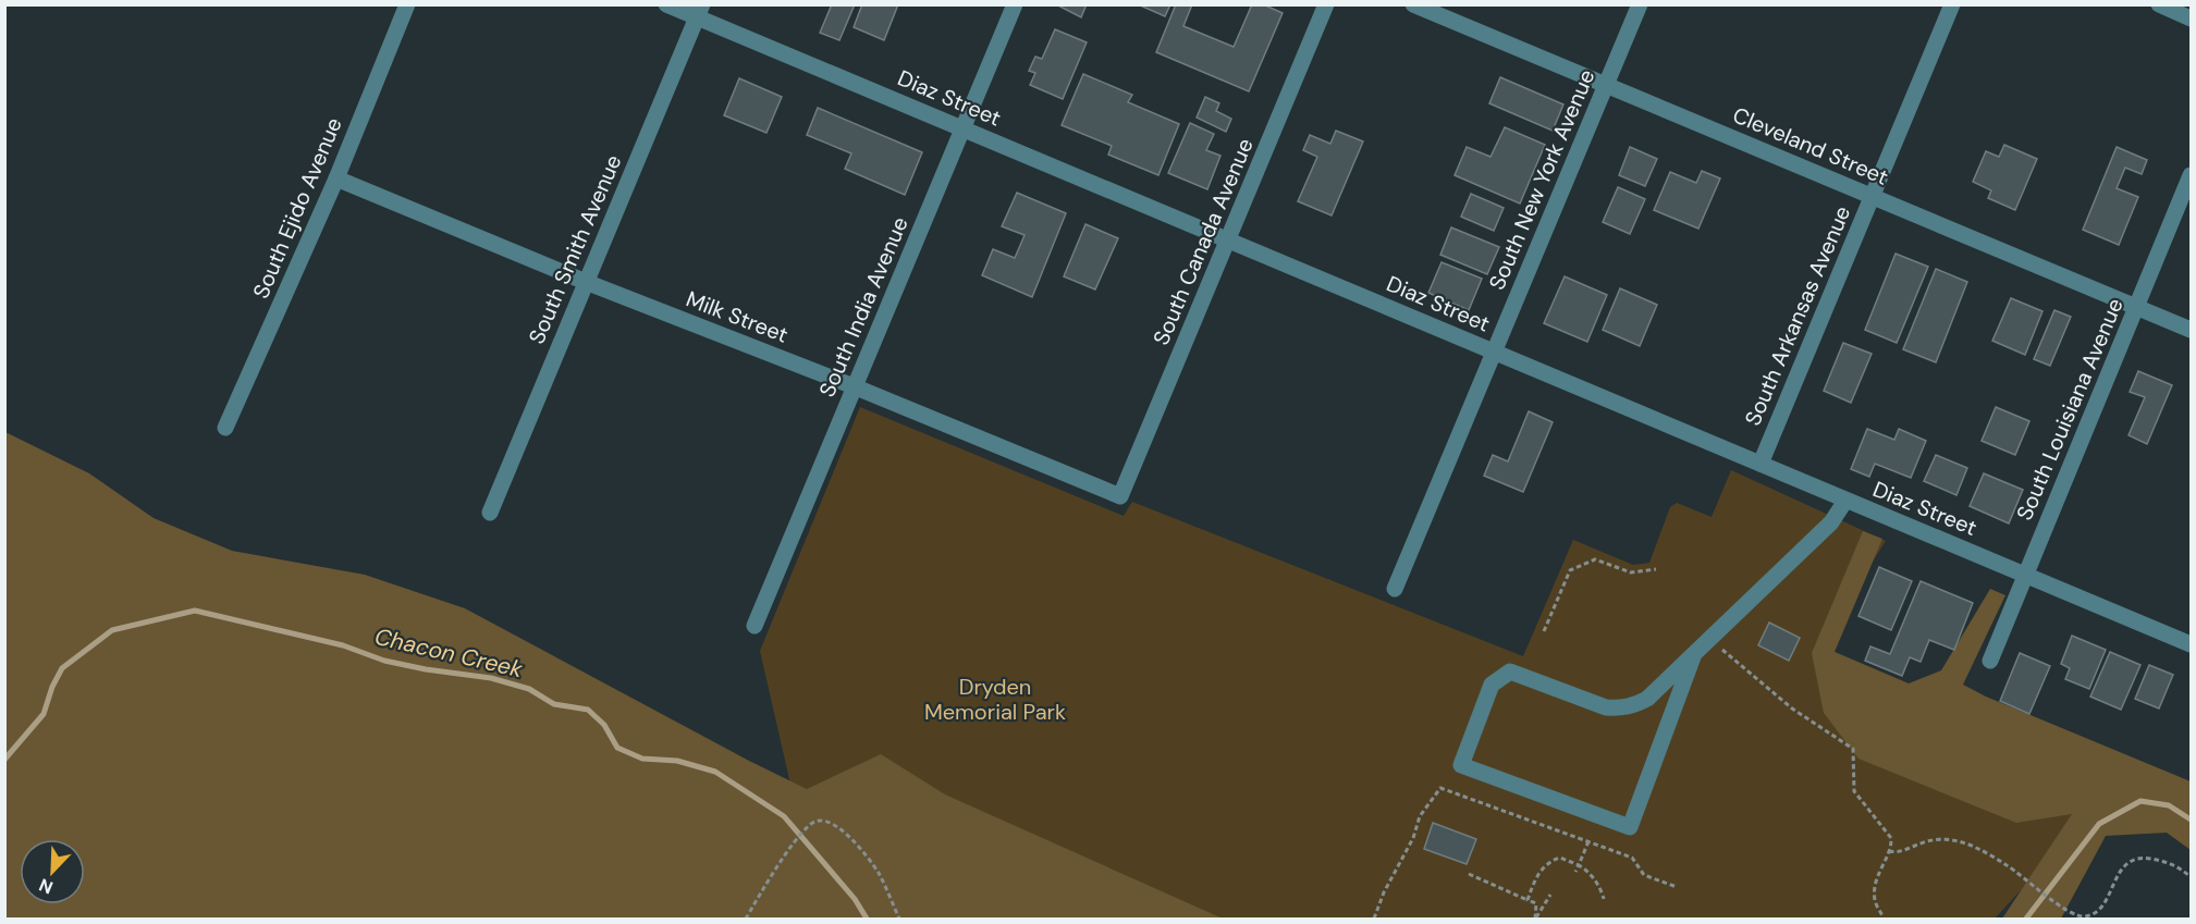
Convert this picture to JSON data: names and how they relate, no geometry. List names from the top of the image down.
{
  "streets": {
    "street": [
      "Diaz Street",
      "Cleveland Street",
      "South New York Avenue",
      "South Ejido Avenue",
      "South Canada Avenue",
      "South Smith Avenue",
      "South India Avenue",
      "South Arkansas Avenue",
      "Milk Street",
      "South Louisiana Avenue"
    ]
  },
  "crossings": [
    ["Diaz Street", "South New York Avenue"],
    ["Diaz Street", "South Canada Avenue"],
    ["Diaz Street", "South Smith Avenue"],
    ["Diaz Street", "South India Avenue"],
    ["Diaz Street", "South Arkansas Avenue"],
    ["Diaz Street", "South Louisiana Avenue"],
    ["Cleveland Street", "South New York Avenue"],
    ["Cleveland Street", "South Arkansas Avenue"],
    ["Cleveland Street", "South Louisiana Avenue"],
    ["South Ejido Avenue", "Milk Street"],
    ["South Canada Avenue", "Milk Street"],
    ["South Smith Avenue", "Milk Street"],
    ["South India Avenue", "Milk Street"]
  ],
  "water": ["Chacon Creek"],
  "parks": ["Dryden Memorial Park"],
  "north": "bottom left"
}
